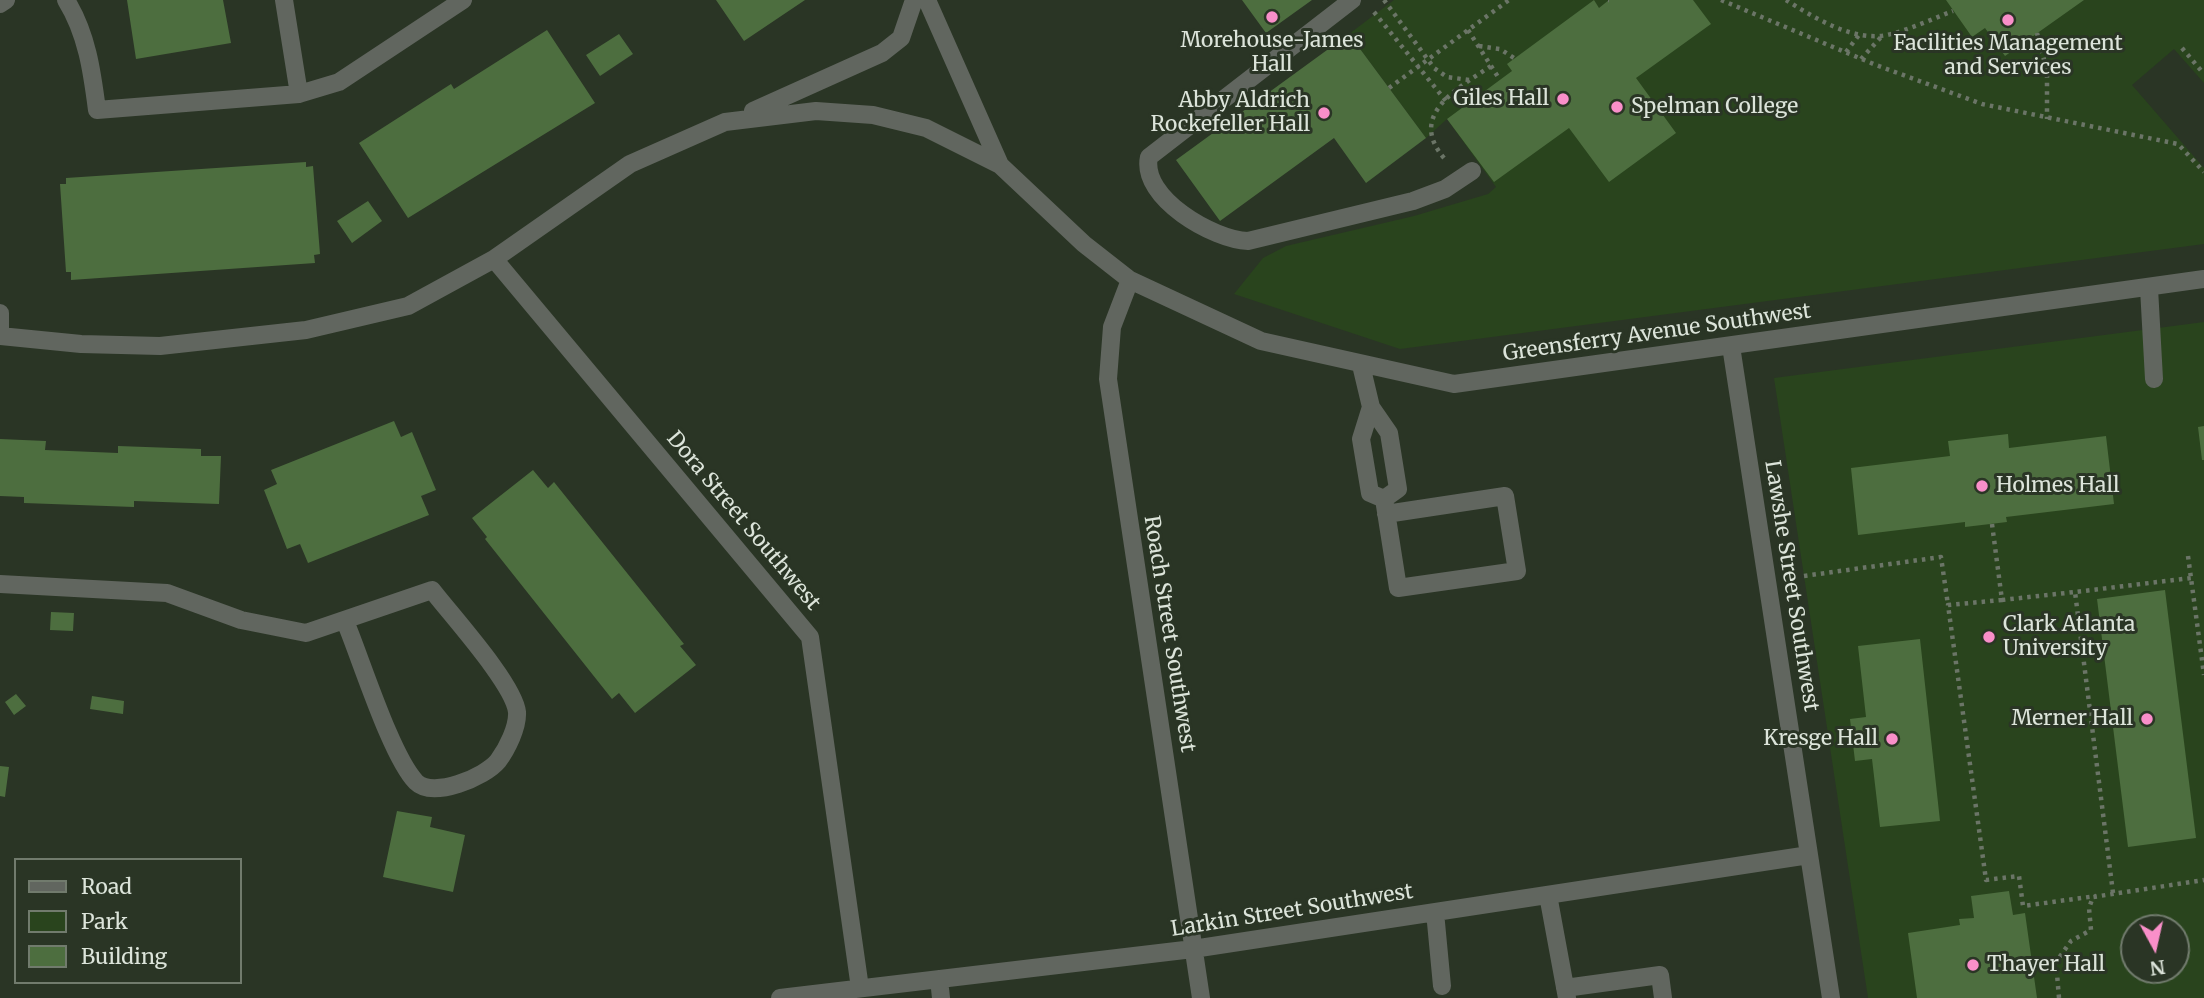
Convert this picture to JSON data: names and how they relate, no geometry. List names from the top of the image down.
{
  "streets": {
    "street": [
      "Greensferry Avenue Southwest",
      "Dora Street Southwest",
      "Lawshe Street Southwest",
      "Roach Street Southwest",
      "Larkin Street Southwest"
    ]
  },
  "crossings": [
    ["Greensferry Avenue Southwest", "Lawshe Street Southwest"],
    ["Greensferry Avenue Southwest", "Roach Street Southwest"],
    ["Dora Street Southwest", "Larkin Street Southwest"],
    ["Lawshe Street Southwest", "Larkin Street Southwest"],
    ["Roach Street Southwest", "Larkin Street Southwest"]
  ],
  "places": [
    "Morehouse-James Hall",
    "Facilities Management and Services",
    "Giles Hall",
    "Spelman College",
    "Abby Aldrich Rockefeller Hall",
    "Holmes Hall",
    "Clark Atlanta University",
    "Merner Hall",
    "Kresge Hall",
    "Thayer Hall"
  ],
  "legend": ["Road", "Park", "Building"],
  "north": "bottom"
}
